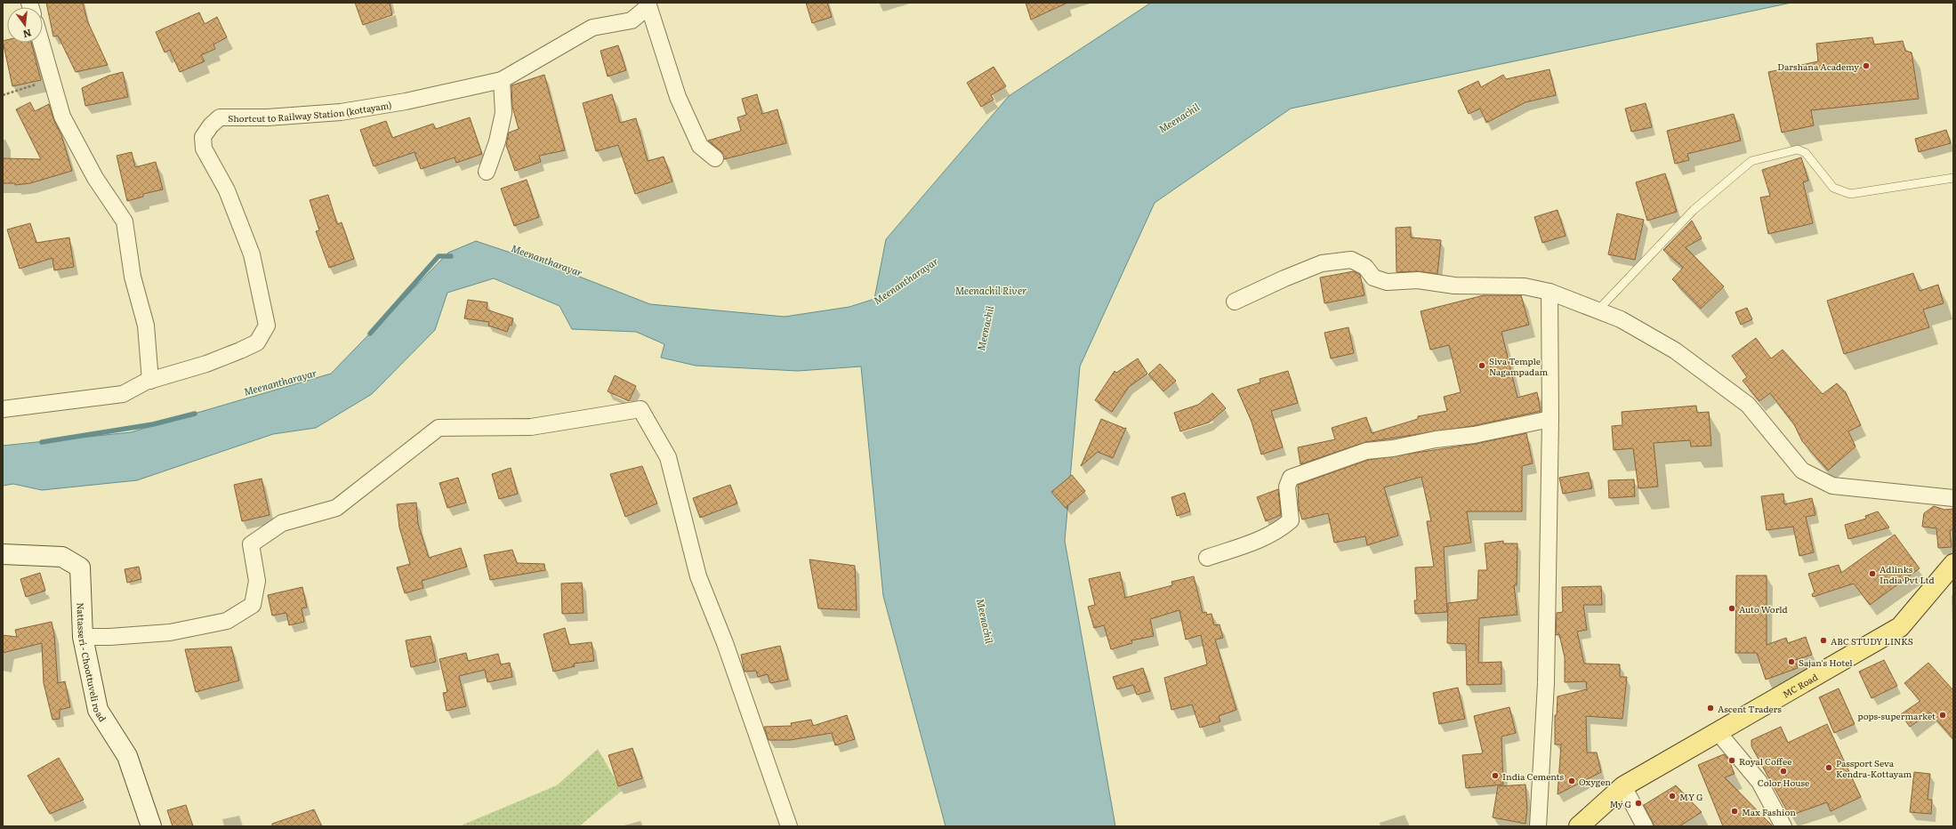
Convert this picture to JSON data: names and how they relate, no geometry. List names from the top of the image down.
{
  "streets": {
    "main road": ["Nattasseri - Choottuveli road", "MC Road"],
    "street": ["Shortcut to Railway Station (kottayam)"]
  },
  "water": ["Meenachil", "Meenantharayar", "Meenachil River"],
  "places": [
    "Darshana Academy",
    "Siva Temple Nagampadam",
    "Adlinks India Pvt Ltd",
    "Auto World",
    "ABC STUDY LINKS",
    "Sajan's Hotel",
    "Ascent Traders",
    "pops-supermarket",
    "Royal Coffee",
    "Passport Seva Kendra-Kottayam",
    "Color House",
    "India Cements",
    "Oxygen",
    "MY G",
    "My G",
    "Max Fashion"
  ],
  "north": "bottom"
}
